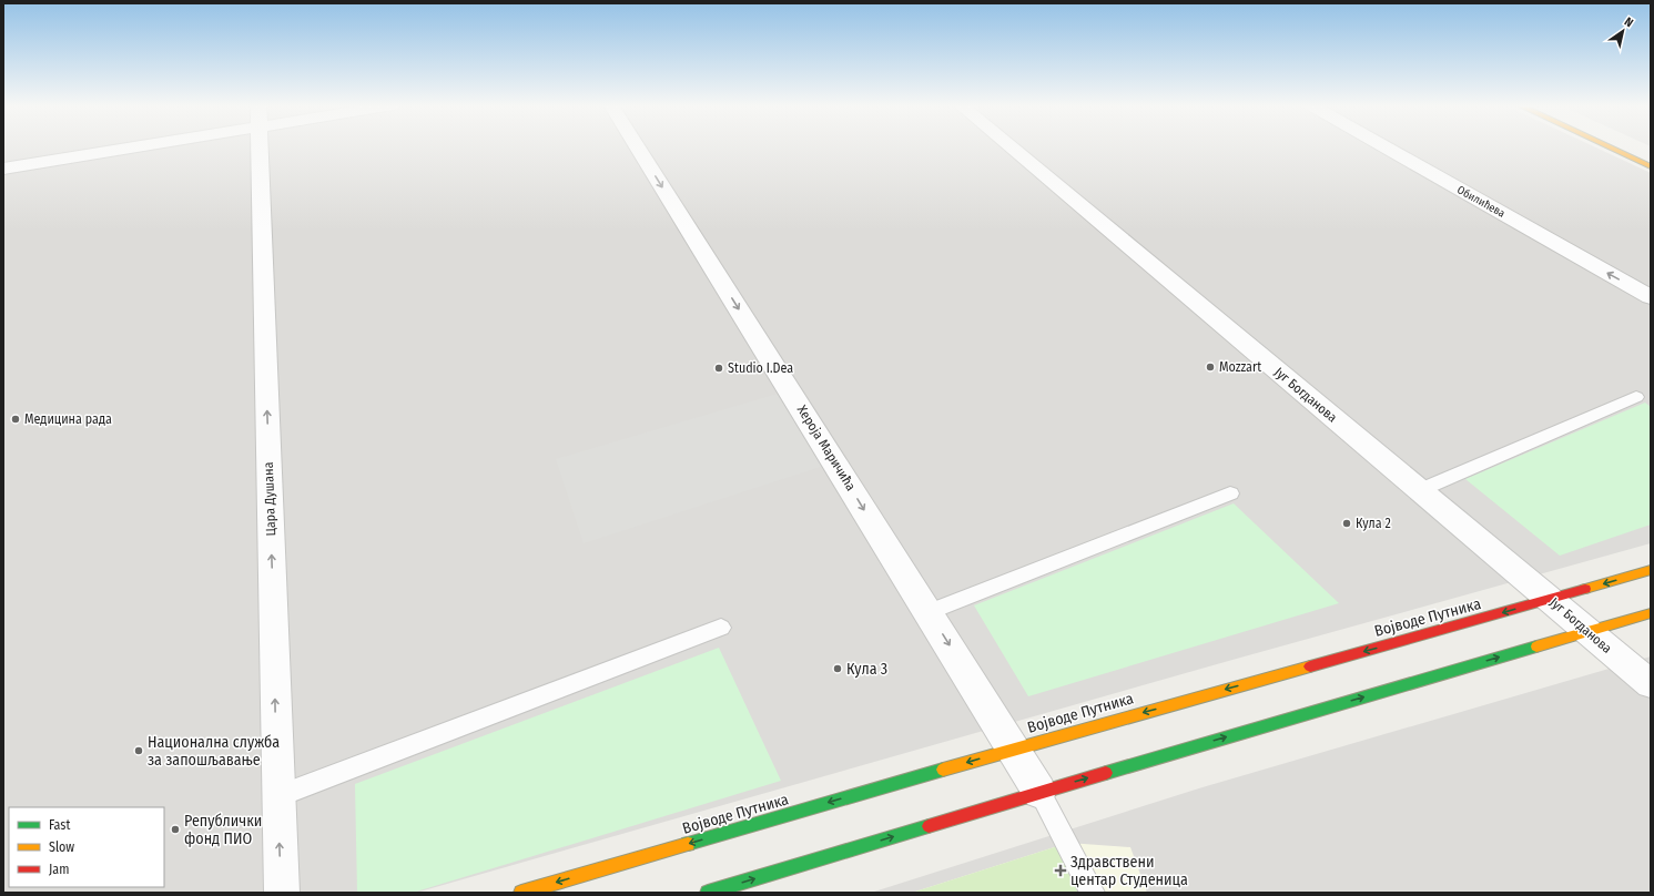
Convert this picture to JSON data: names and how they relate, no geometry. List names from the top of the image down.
{
  "streets": {
    "main road": ["Војводе Путника"],
    "street": [
      "Обилићева",
      "Југ Богданова",
      "Хероја Маричића",
      "Цара Душана"
    ]
  },
  "crossings": [
    ["Југ Богданова", "Војводе Путника"],
    ["Хероја Маричића", "Војводе Путника"]
  ],
  "one_way": ["Обилићева", "Хероја Маричића", "Цара Душана"],
  "places": {
    "other": [
      "Mozzart",
      "Studio I.Dea",
      "Медицина рада",
      "Кула 2",
      "Кула 3",
      "Национална служба за запошљавање",
      "Републички фонд ПИО"
    ],
    "health": ["Здравствени центар Студеница"]
  },
  "legend": ["Fast", "Slow", "Jam"],
  "north": "top right"
}
